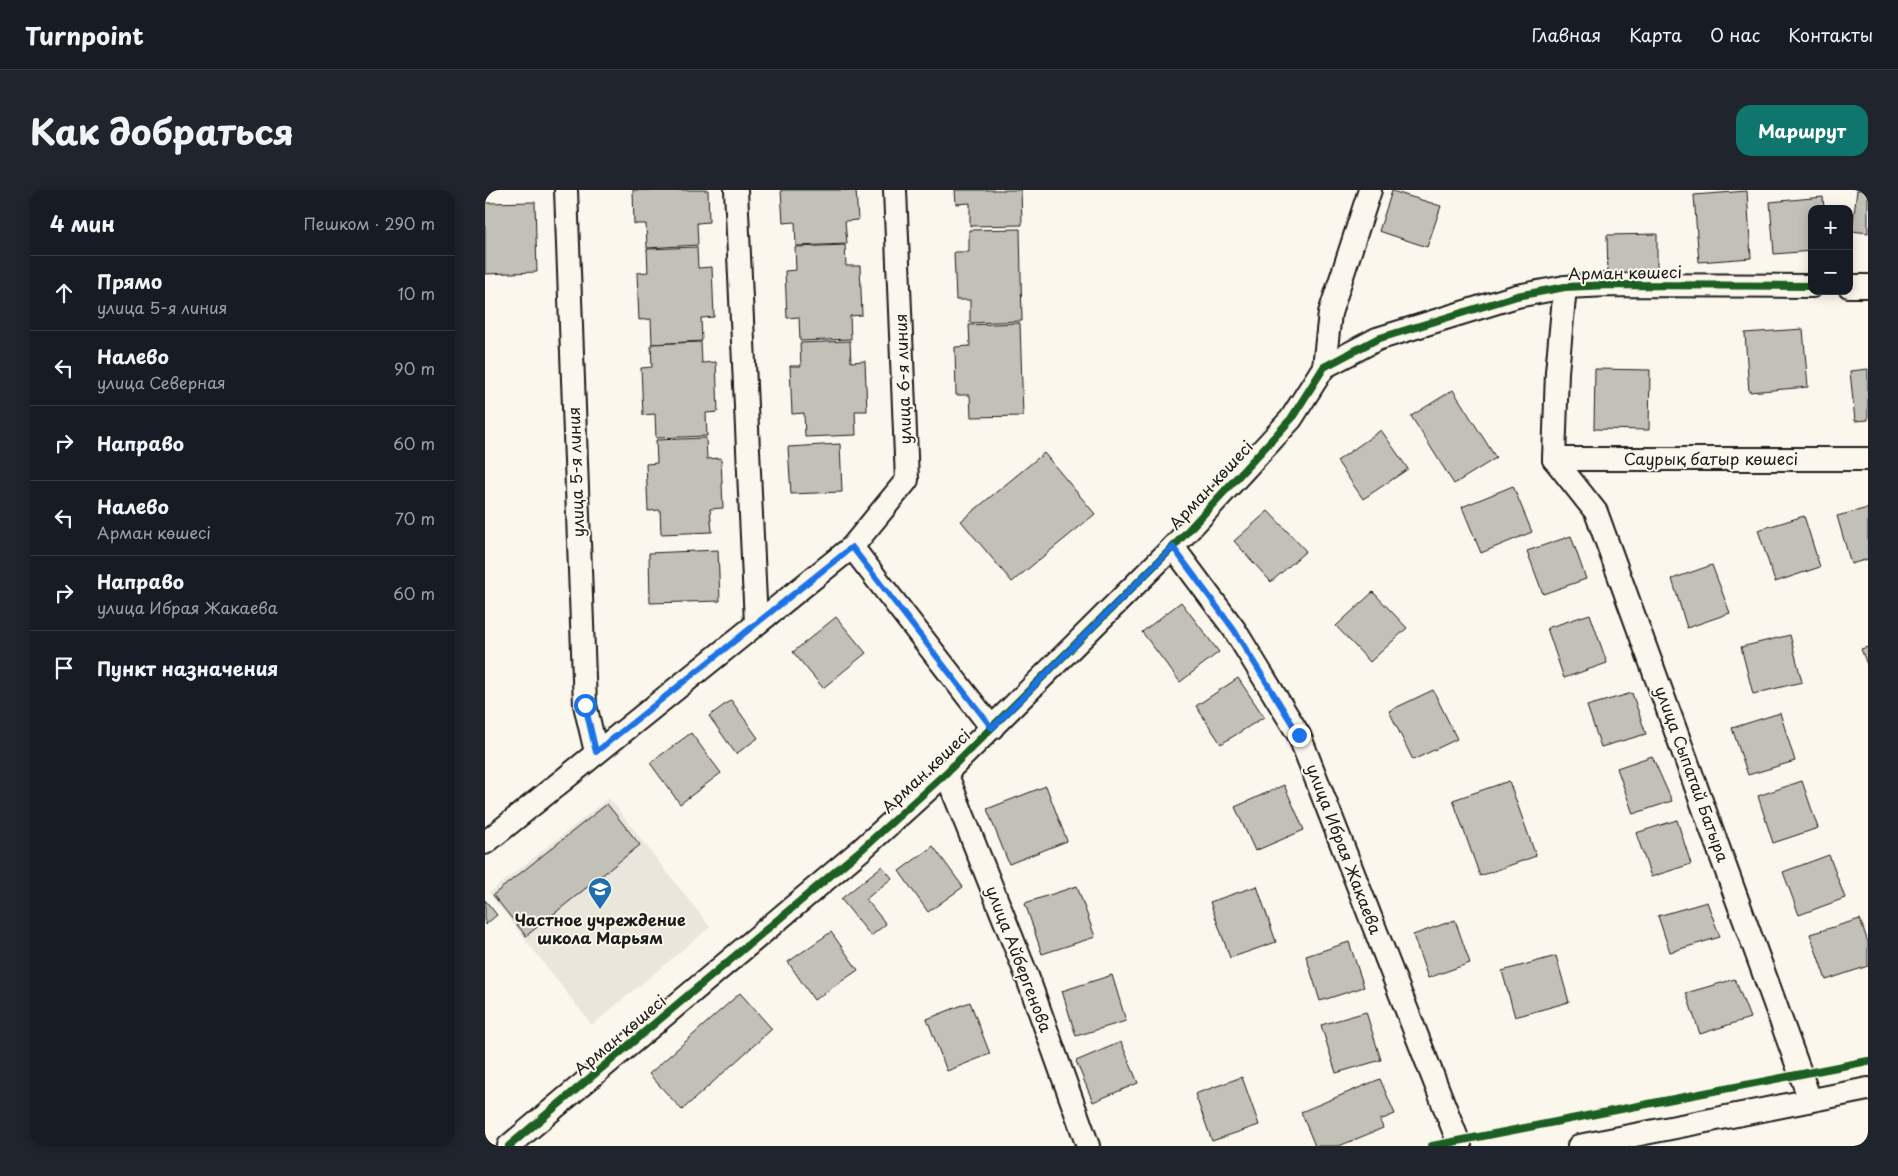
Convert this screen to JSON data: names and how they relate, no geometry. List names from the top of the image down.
{
  "streets": {
    "street": [
      "Арман көшесі",
      "улица 6-я линия",
      "Саурық батыр көшесі",
      "улица 5-я линия",
      "улица Сыпатай Батыра",
      "улица Ибрая Жакаева",
      "улица Айбергенова"
    ]
  },
  "crossings": [
    ["Арман көшесі", "улица Ибрая Жакаева"],
    ["Арман көшесі", "улица Айбергенова"],
    ["улица 6-я линия", "улица 5-я линия"],
    ["Саурық батыр көшесі", "улица Сыпатай Батыра"]
  ],
  "places": {
    "school or university": ["Частное учреждение школа Марьям"]
  },
  "page": {
    "header": "Turnpoint",
    "nav": [
      "Главная",
      "Карта",
      "О нас",
      "Контакты"
    ],
    "title": "Как добраться",
    "buttons": "Маршрут",
    "heading": ["4 мин", "Пешком · 290 m"],
    "map_buttons": ["+", "−"],
    "list": [
      ["Прямо", "улица 5-я линия", "10 m"],
      ["Налево", "улица Северная", "90 m"],
      ["Направо", "60 m"],
      ["Налево", "Арман көшесі", "70 m"],
      ["Направо", "улица Ибрая Жакаева", "60 m"],
      "Пункт назначения"
    ]
  }
}
